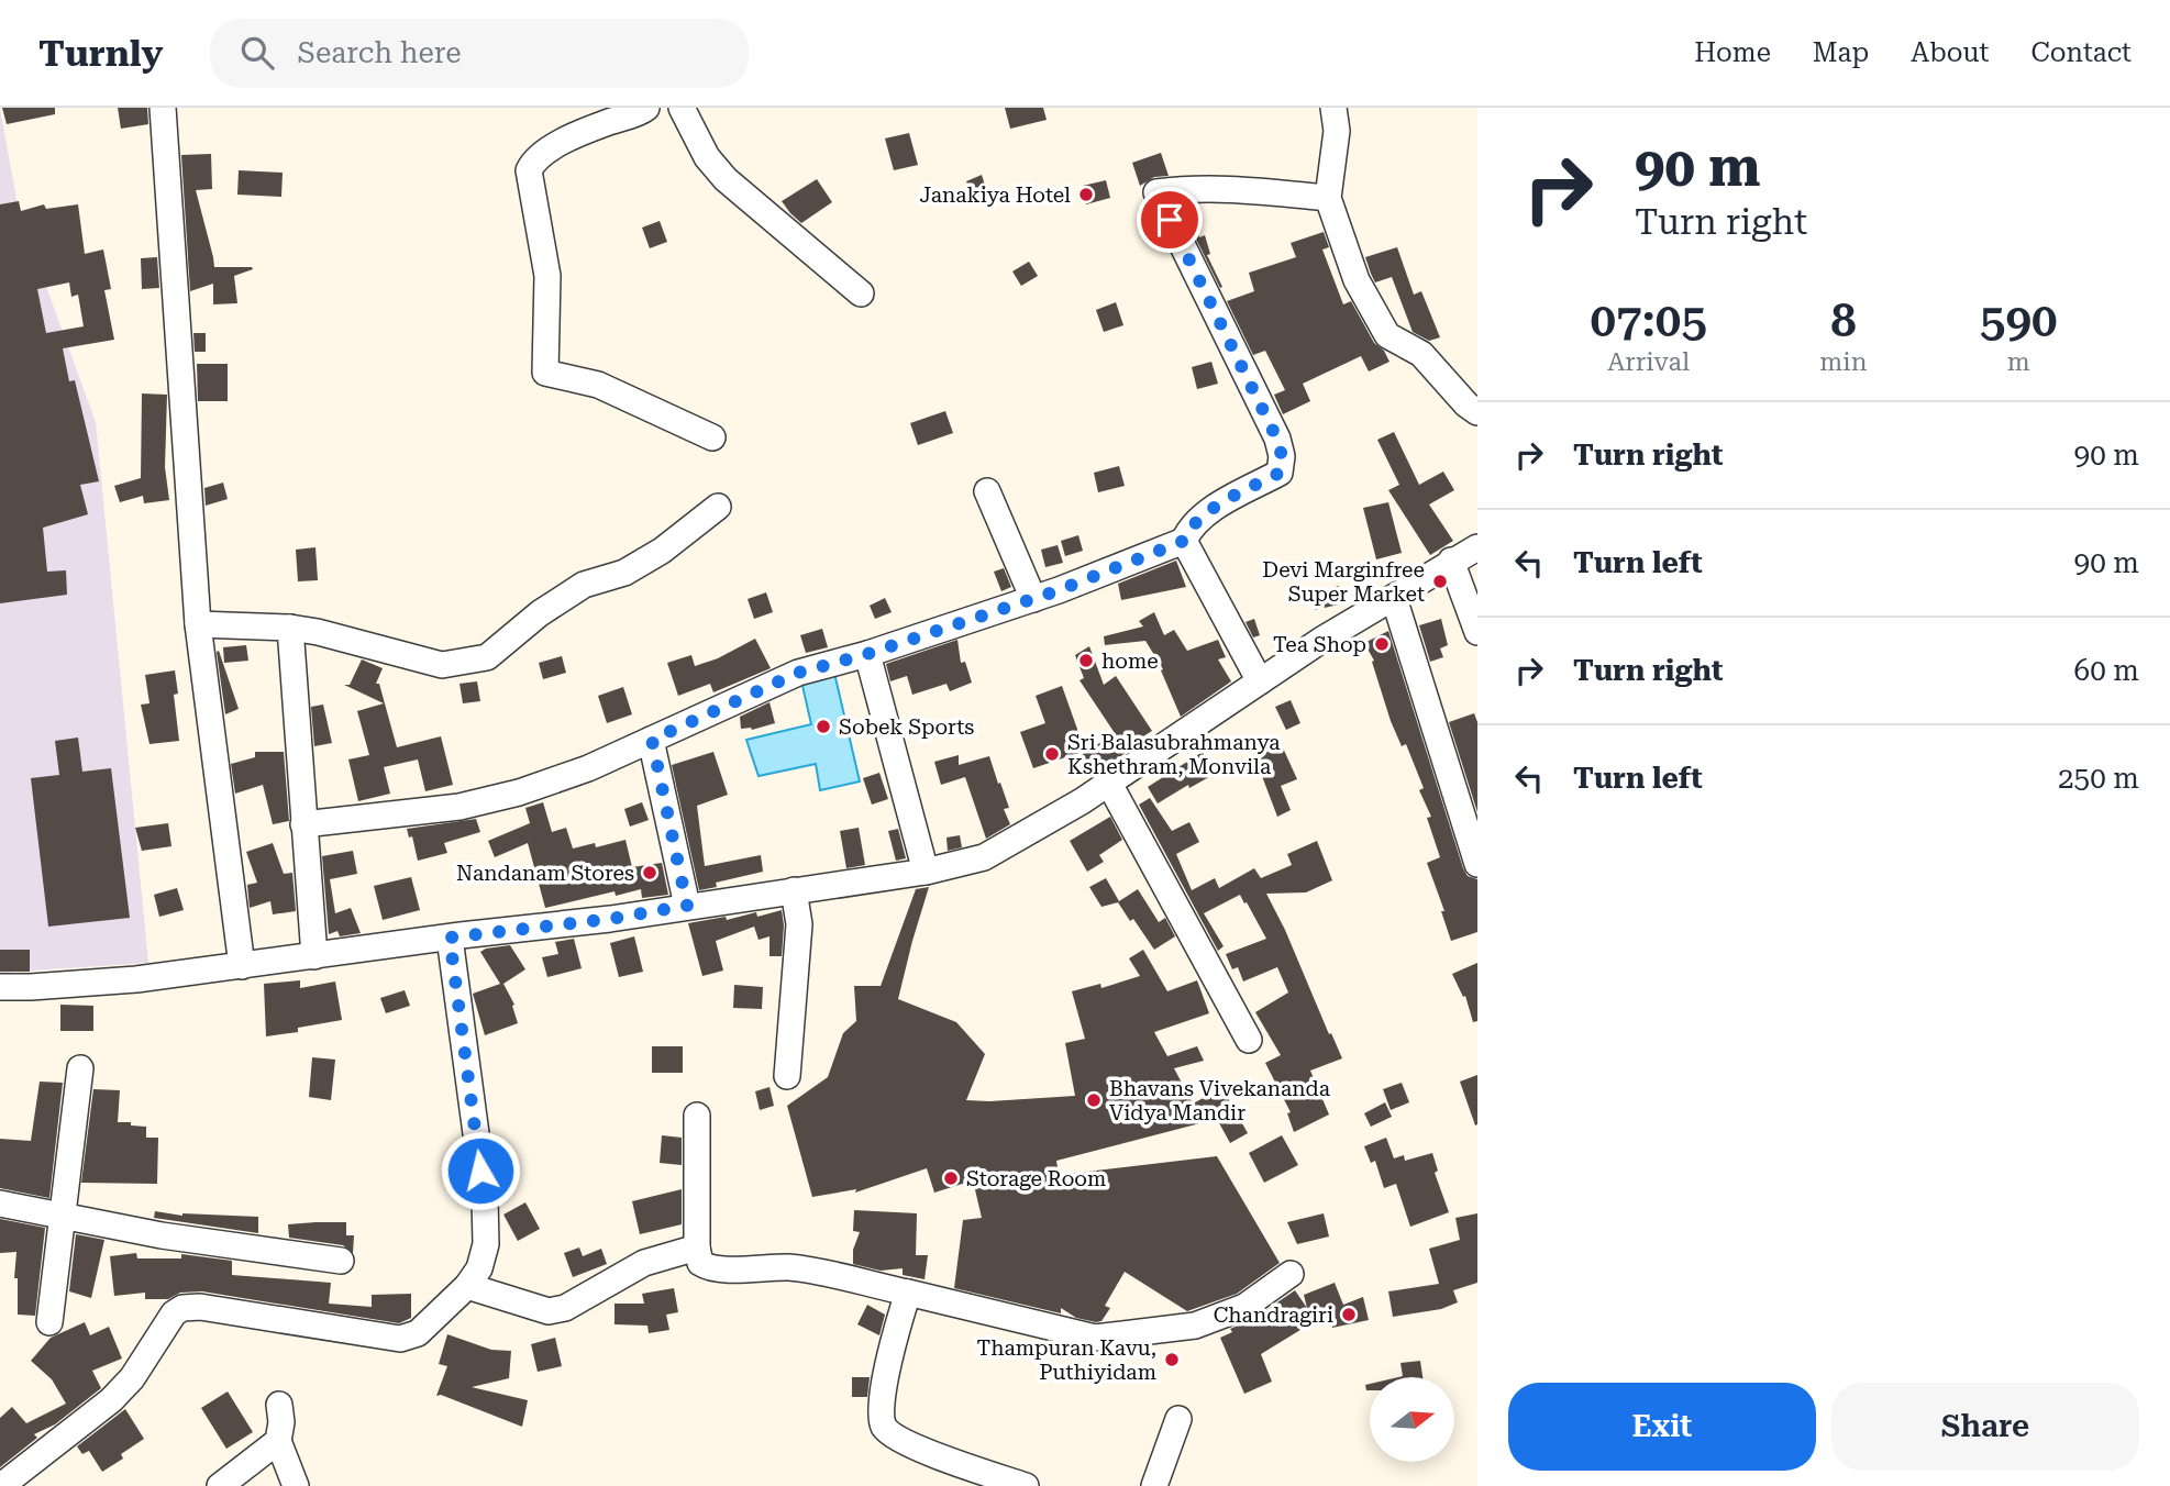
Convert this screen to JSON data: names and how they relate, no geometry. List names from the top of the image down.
{
  "places": [
    "Janakiya Hotel",
    "Devi Marginfree Super Market",
    "Tea Shop",
    "home",
    "Sobek Sports",
    "Sri Balasubrahmanya Kshethram, Monvila",
    "Nandanam Stores",
    "Bhavans Vivekananda Vidya Mandir",
    "Storage Room",
    "Chandragiri",
    "Thampuran Kavu, Puthiyidam"
  ],
  "north": "right",
  "page": {
    "header": "Turnly",
    "search": "Search here",
    "nav": [
      "Home",
      "Map",
      "About",
      "Contact"
    ],
    "turn": ["90 m", "Turn right"],
    "eta": [
      "07:05",
      "Arrival",
      "8",
      "min",
      "590",
      "m"
    ],
    "list": [
      {
        "name": "Turn right",
        "value": "90 m"
      },
      {
        "name": "Turn left",
        "value": "90 m"
      },
      {
        "name": "Turn right",
        "value": "60 m"
      },
      {
        "name": "Turn left",
        "value": "250 m"
      }
    ],
    "buttons": ["Exit", "Share"]
  }
}
